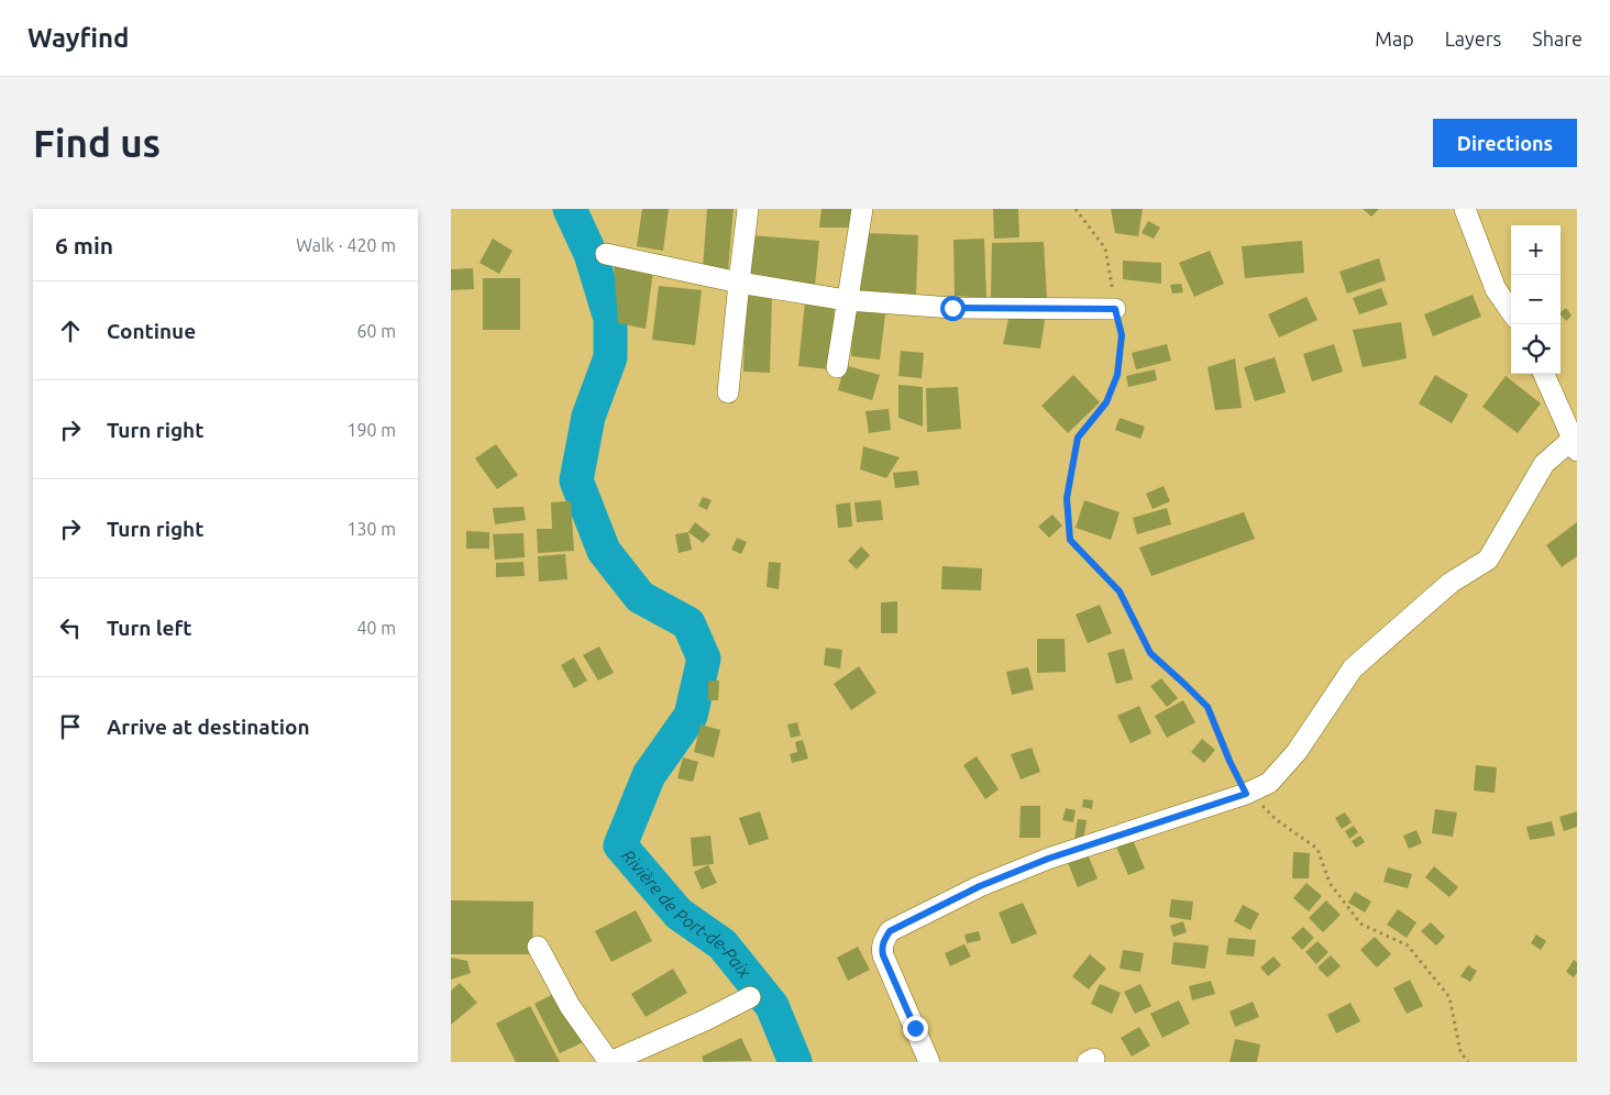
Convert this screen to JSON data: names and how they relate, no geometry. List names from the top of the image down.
{
  "water": ["Rivière de Port-de-Paix"],
  "page": {
    "header": "Wayfind",
    "nav": ["Map", "Layers", "Share"],
    "buttons": "Directions",
    "title": "Find us",
    "heading": ["6 min", "Walk · 420 m"],
    "map_buttons": ["+", "−"],
    "list": [
      ["Continue", "60 m"],
      ["Turn right", "190 m"],
      ["Turn right", "130 m"],
      ["Turn left", "40 m"],
      "Arrive at destination"
    ]
  }
}
